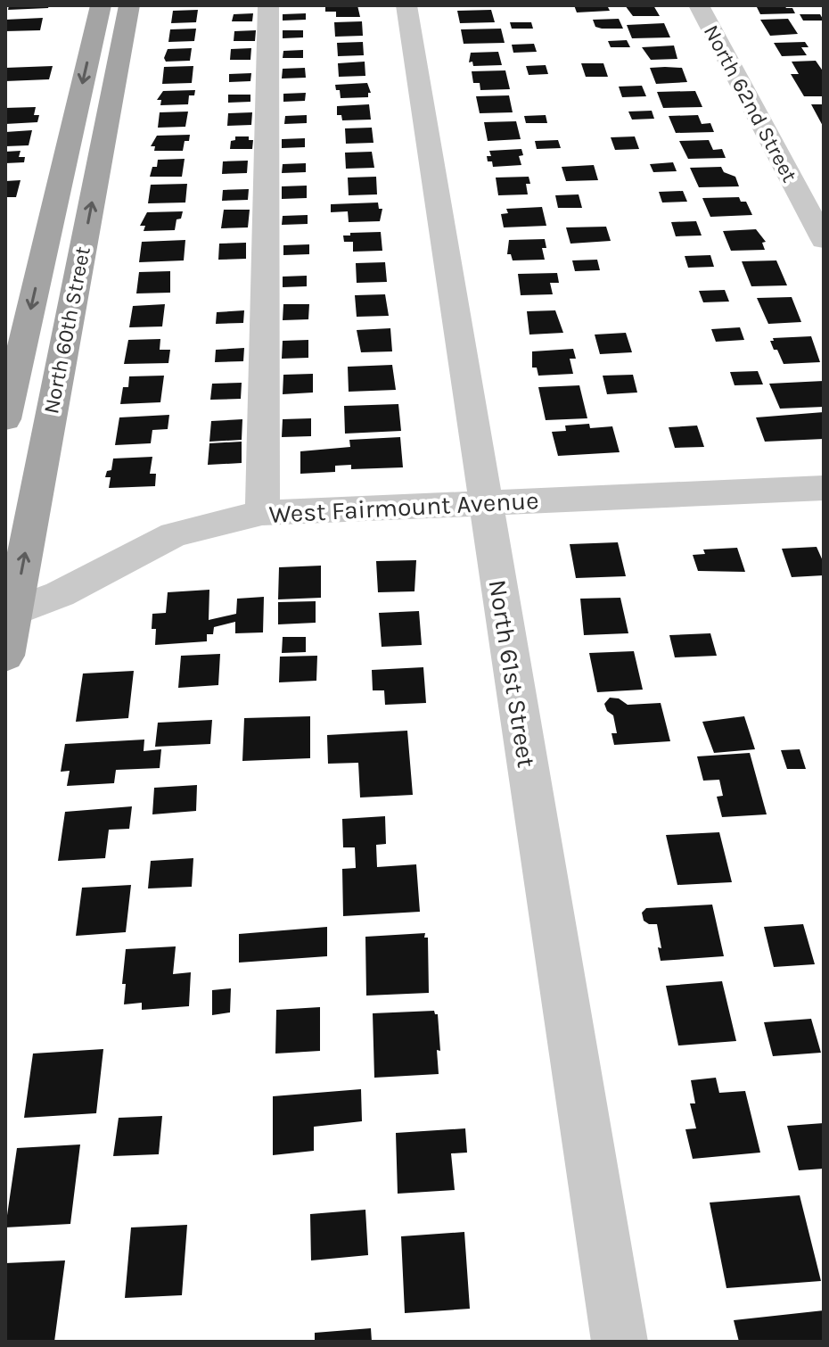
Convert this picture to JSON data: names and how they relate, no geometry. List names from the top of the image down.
{
  "streets": {
    "main road": ["North 60th Street"],
    "street": ["North 62nd Street", "West Fairmount Avenue", "North 61st Street"]
  },
  "crossings": [
    ["North 60th Street", "West Fairmount Avenue"],
    ["West Fairmount Avenue", "North 61st Street"]
  ]
}
